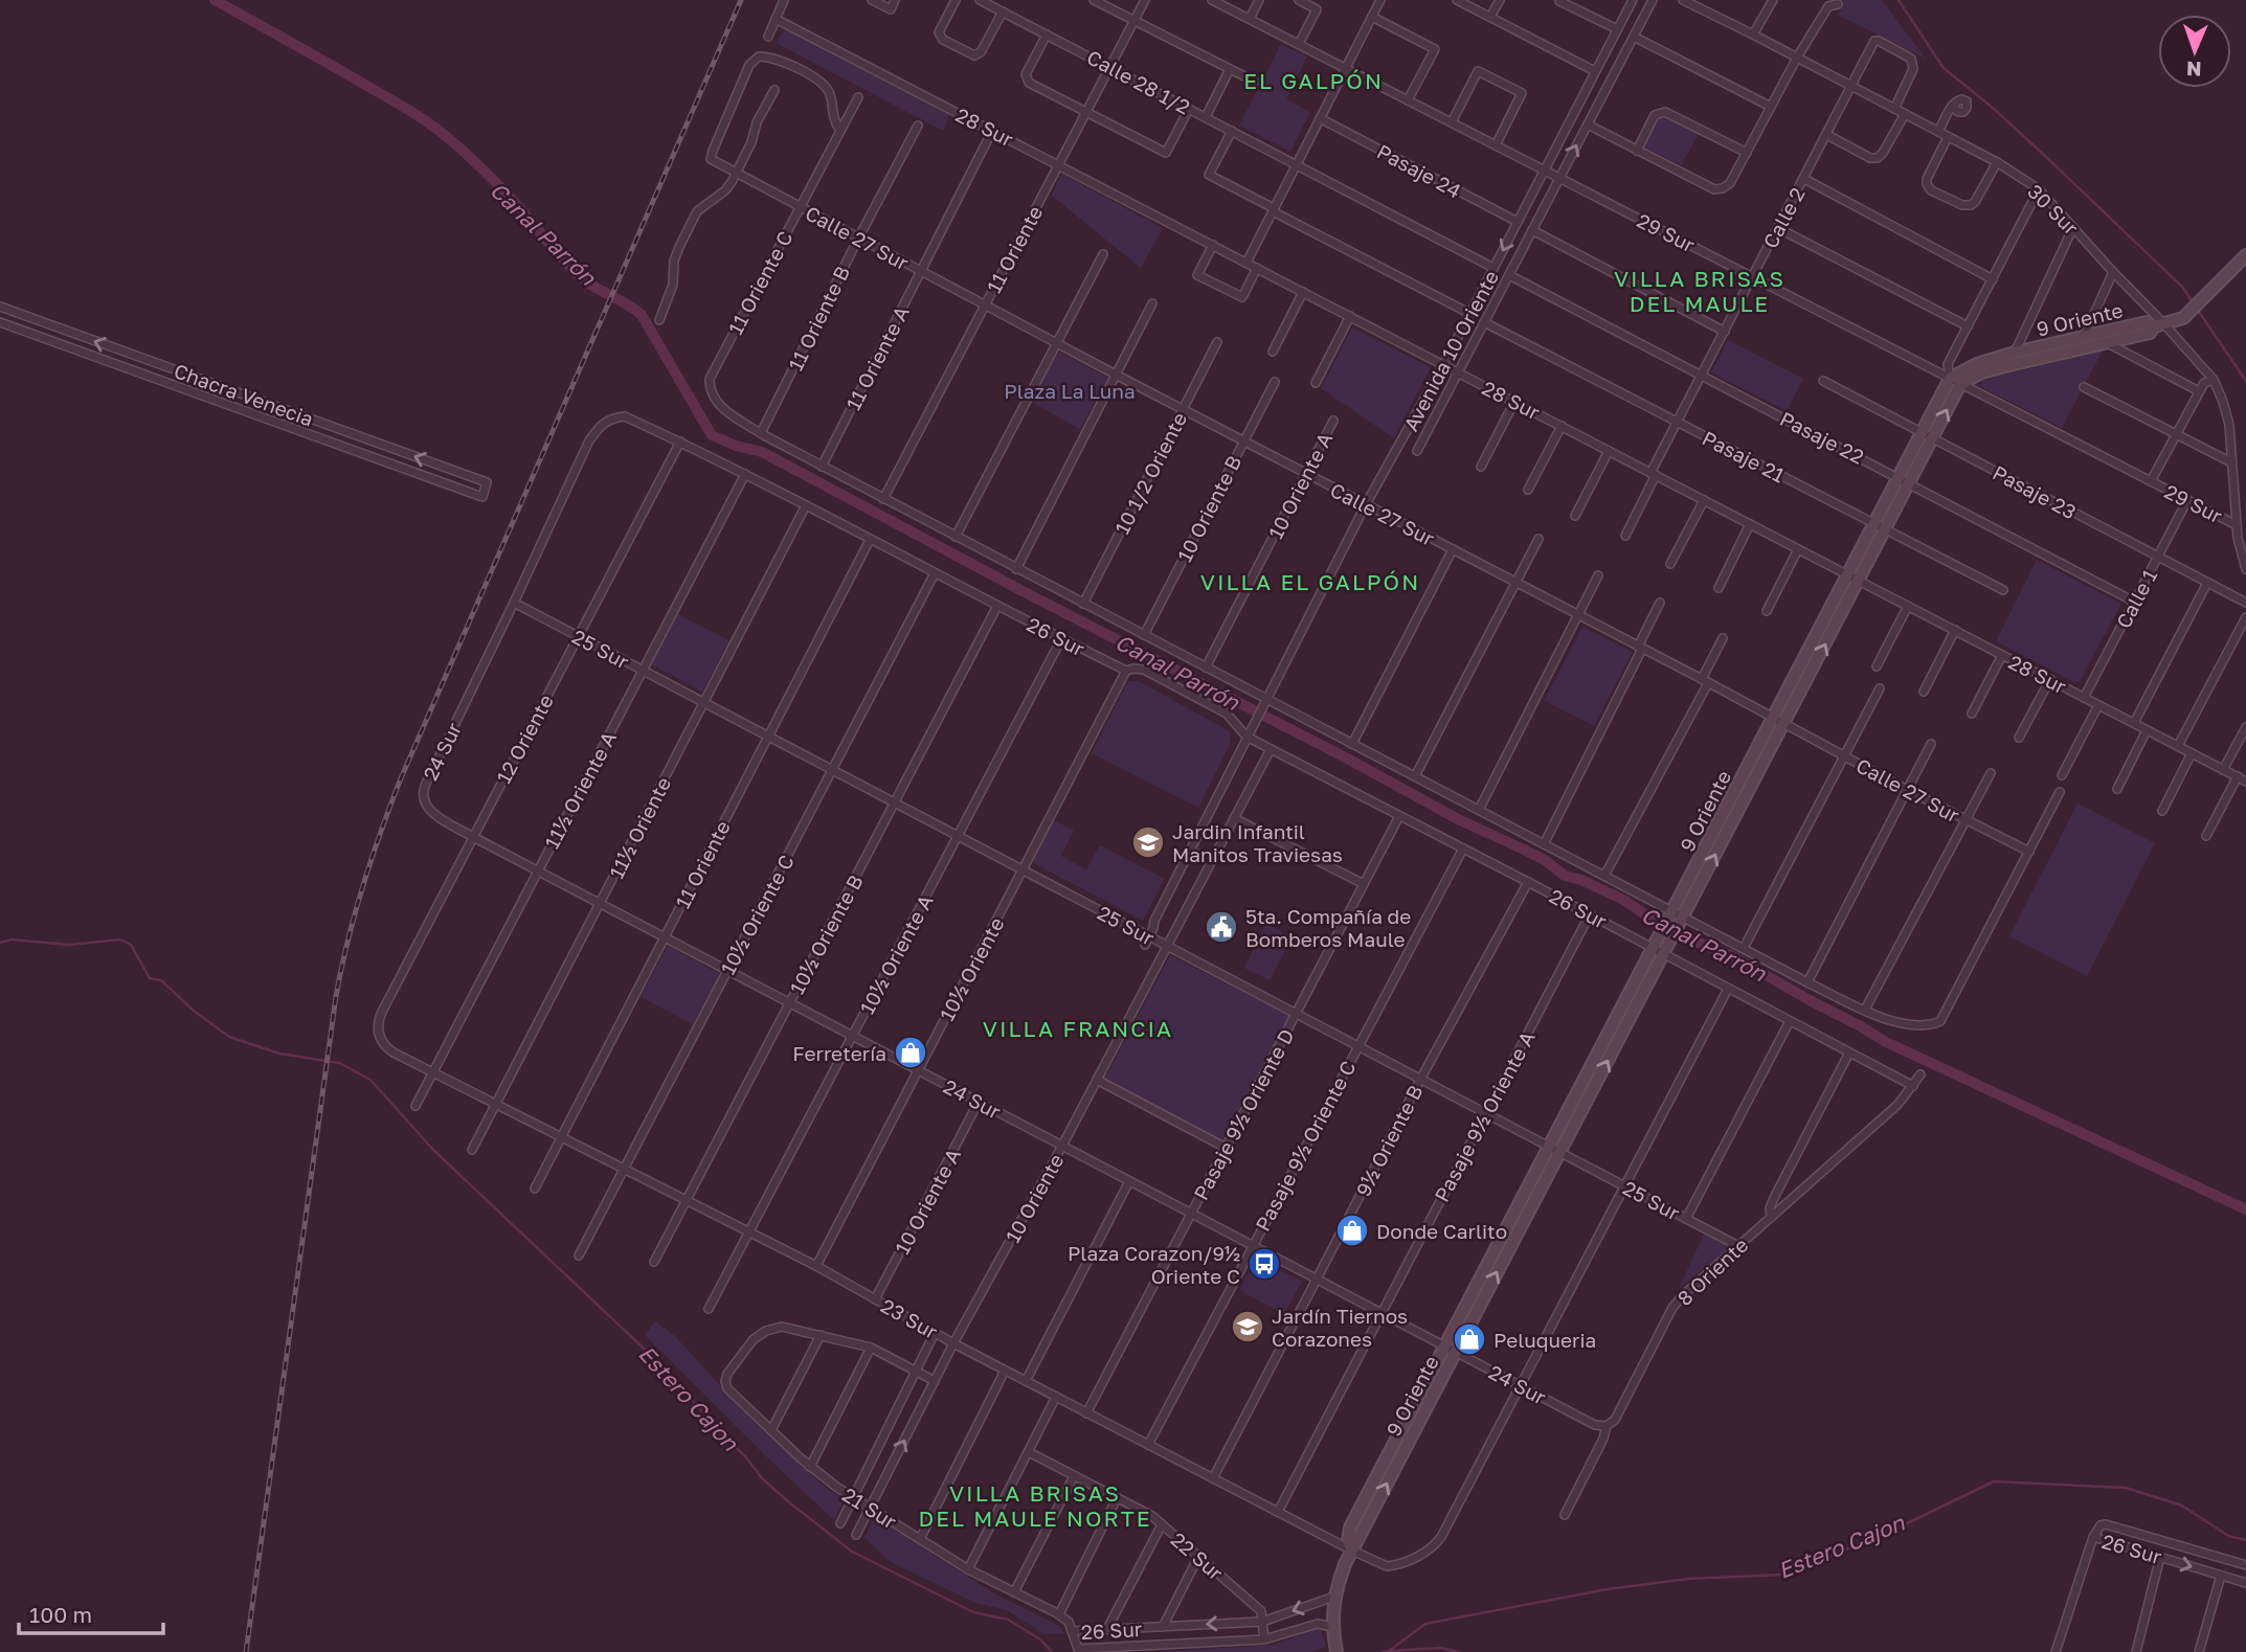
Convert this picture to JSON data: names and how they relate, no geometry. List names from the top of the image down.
{
  "streets": {
    "street": [
      "Calle 28 1/2",
      "28 Sur",
      "Pasaje 24",
      "30 Sur",
      "Calle 2",
      "29 Sur",
      "Calle 27 Sur",
      "11 Oriente",
      "11 Oriente C",
      "11 Oriente B",
      "9 Oriente",
      "Avenida 10 Oriente",
      "11 Oriente A",
      "Chacra Venecia",
      "Pasaje 22",
      "Pasaje 21",
      "10 1/2 Oriente",
      "10 Oriente A",
      "Pasaje 23",
      "10 Oriente B",
      "Calle 1",
      "26 Sur",
      "25 Sur",
      "12 Oriente",
      "24 Sur",
      "11½ Oriente A",
      "11½ Oriente",
      "10½ Oriente C",
      "10½ Oriente B",
      "10½ Oriente A",
      "10½ Oriente",
      "Pasaje 9½ Oriente D",
      "Pasaje 9½ Oriente A",
      "9½ Oriente B",
      "Pasaje 9½ Oriente C",
      "10 Oriente",
      "8 Oriente",
      "23 Sur",
      "21 Sur",
      "22 Sur"
    ]
  },
  "crossings": [
    ["Calle 28 1/2", "11 Oriente"],
    ["28 Sur", "Calle 2"],
    ["28 Sur", "11 Oriente"],
    ["28 Sur", "9 Oriente"],
    ["28 Sur", "Avenida 10 Oriente"],
    ["28 Sur", "11 Oriente A"],
    ["28 Sur", "Calle 1"],
    ["Pasaje 24", "Avenida 10 Oriente"],
    ["30 Sur", "Calle 2"],
    ["30 Sur", "29 Sur"],
    ["30 Sur", "9 Oriente"],
    ["Calle 2", "29 Sur"],
    ["Calle 2", "Pasaje 22"],
    ["Calle 2", "Pasaje 21"],
    ["29 Sur", "9 Oriente"],
    ["29 Sur", "Avenida 10 Oriente"],
    ["29 Sur", "Calle 1"],
    ["Calle 27 Sur", "11 Oriente"],
    ["Calle 27 Sur", "11 Oriente C"],
    ["Calle 27 Sur", "11 Oriente B"],
    ["Calle 27 Sur", "9 Oriente"],
    ["Calle 27 Sur", "Avenida 10 Oriente"],
    ["Calle 27 Sur", "11 Oriente A"],
    ["Calle 27 Sur", "10 1/2 Oriente"],
    ["Calle 27 Sur", "10 Oriente A"],
    ["Calle 27 Sur", "10 Oriente B"],
    ["Calle 27 Sur", "26 Sur"],
    ["11 Oriente", "26 Sur"],
    ["11 Oriente", "25 Sur"],
    ["11 Oriente", "24 Sur"],
    ["11 Oriente", "23 Sur"],
    ["11 Oriente C", "26 Sur"],
    ["11 Oriente B", "26 Sur"],
    ["9 Oriente", "Pasaje 22"],
    ["9 Oriente", "Pasaje 21"],
    ["9 Oriente", "Pasaje 23"],
    ["9 Oriente", "26 Sur"],
    ["9 Oriente", "25 Sur"],
    ["9 Oriente", "24 Sur"],
    ["9 Oriente", "23 Sur"],
    ["Avenida 10 Oriente", "Pasaje 22"],
    ["Avenida 10 Oriente", "Pasaje 21"],
    ["Avenida 10 Oriente", "26 Sur"],
    ["11 Oriente A", "26 Sur"],
    ["Pasaje 22", "Calle 1"],
    ["10 1/2 Oriente", "26 Sur"],
    ["10 Oriente A", "26 Sur"],
    ["10 Oriente A", "24 Sur"],
    ["10 Oriente A", "23 Sur"],
    ["Pasaje 23", "Calle 1"],
    ["10 Oriente B", "26 Sur"],
    ["26 Sur", "25 Sur"],
    ["26 Sur", "12 Oriente"],
    ["26 Sur", "24 Sur"],
    ["26 Sur", "11½ Oriente A"],
    ["26 Sur", "11½ Oriente"],
    ["26 Sur", "10½ Oriente C"],
    ["26 Sur", "10½ Oriente B"],
    ["26 Sur", "10½ Oriente A"],
    ["26 Sur", "10½ Oriente"],
    ["26 Sur", "Pasaje 9½ Oriente D"],
    ["26 Sur", "Pasaje 9½ Oriente A"],
    ["26 Sur", "9½ Oriente B"],
    ["26 Sur", "Pasaje 9½ Oriente C"],
    ["26 Sur", "10 Oriente"],
    ["26 Sur", "8 Oriente"],
    ["26 Sur", "21 Sur"],
    ["26 Sur", "22 Sur"],
    ["25 Sur", "12 Oriente"],
    ["25 Sur", "24 Sur"],
    ["25 Sur", "11½ Oriente A"],
    ["25 Sur", "11½ Oriente"],
    ["25 Sur", "10½ Oriente C"],
    ["25 Sur", "10½ Oriente B"],
    ["25 Sur", "10½ Oriente A"],
    ["25 Sur", "10½ Oriente"],
    ["25 Sur", "Pasaje 9½ Oriente D"],
    ["25 Sur", "Pasaje 9½ Oriente A"],
    ["25 Sur", "9½ Oriente B"],
    ["25 Sur", "Pasaje 9½ Oriente C"],
    ["25 Sur", "10 Oriente"],
    ["25 Sur", "8 Oriente"],
    ["12 Oriente", "24 Sur"],
    ["12 Oriente", "23 Sur"],
    ["24 Sur", "11½ Oriente A"],
    ["24 Sur", "11½ Oriente"],
    ["24 Sur", "10½ Oriente C"],
    ["24 Sur", "10½ Oriente B"],
    ["24 Sur", "10½ Oriente A"],
    ["24 Sur", "10½ Oriente"],
    ["24 Sur", "Pasaje 9½ Oriente D"],
    ["24 Sur", "Pasaje 9½ Oriente A"],
    ["24 Sur", "9½ Oriente B"],
    ["24 Sur", "Pasaje 9½ Oriente C"],
    ["24 Sur", "10 Oriente"],
    ["24 Sur", "8 Oriente"],
    ["24 Sur", "23 Sur"],
    ["11½ Oriente A", "23 Sur"],
    ["11½ Oriente", "23 Sur"],
    ["10½ Oriente C", "23 Sur"],
    ["10½ Oriente B", "23 Sur"],
    ["10½ Oriente A", "23 Sur"],
    ["10½ Oriente", "23 Sur"],
    ["Pasaje 9½ Oriente D", "23 Sur"],
    ["Pasaje 9½ Oriente A", "23 Sur"],
    ["9½ Oriente B", "23 Sur"],
    ["Pasaje 9½ Oriente C", "23 Sur"],
    ["10 Oriente", "23 Sur"],
    ["10 Oriente", "21 Sur"]
  ],
  "districts": [
    "EL GALPÓN",
    "VILLA BRISAS DEL MAULE",
    "VILLA EL GALPÓN",
    "VILLA FRANCIA",
    "VILLA BRISAS DEL MAULE NORTE"
  ],
  "water": ["Canal Parrón", "Estero Cajon"],
  "parks": ["Plaza La Luna"],
  "places": {
    "school or university": ["Jardin Infantil Manitos Traviesas", "Jardín Tiernos Corazones"],
    "public building": ["5ta. Compañía de Bomberos Maule"],
    "shop": ["Ferretería", "Donde Carlito", "Peluqueria"],
    "bus stop": ["Plaza Corazon/9½ Oriente C"]
  },
  "scale_bar": "100 m",
  "north": "bottom"
}
